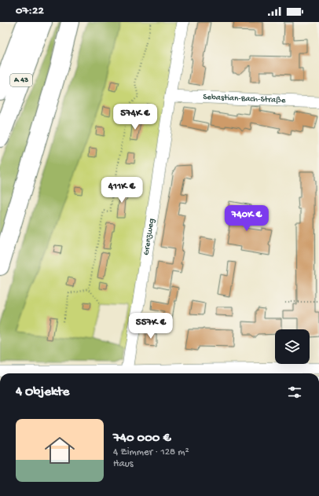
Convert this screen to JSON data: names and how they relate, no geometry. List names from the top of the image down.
{
  "streets": {
    "highway": ["A 43"],
    "street": ["Sebastian-Bach-Straße", "Grenzweg"]
  },
  "crossings": [
    ["Sebastian-Bach-Straße", "Grenzweg"]
  ],
  "page": {
    "status": "07:22",
    "price": [
      "574K €",
      "411K €",
      "740K €",
      "557K €"
    ],
    "heading": "4 Objekte",
    "list": [
      {
        "name": "740 000 €",
        "note": "4 Zimmer · 128 m² · Haus"
      }
    ]
  }
}
